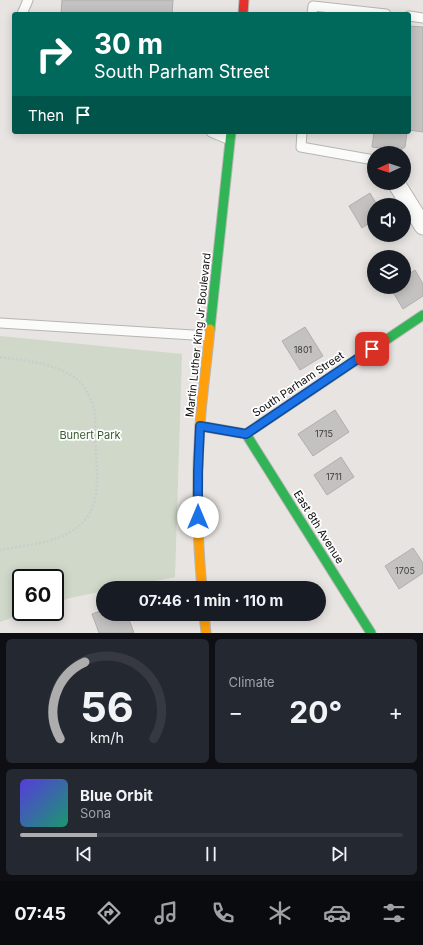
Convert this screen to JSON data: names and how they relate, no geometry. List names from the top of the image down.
{
  "streets": {
    "street": ["Martin Luther King Jr Boulevard", "South Parham Street", "East 8th Avenue"]
  },
  "crossings": [
    ["South Parham Street", "East 8th Avenue"]
  ],
  "parks": ["Bunert Park"],
  "house_numbers": [
    "1801",
    "1715",
    "1711",
    "1705"
  ],
  "north": "left",
  "page": {
    "turn": ["30 m", "South Parham Street"],
    "then": "Then",
    "limit": "60",
    "trip": "07:46 · 1 min · 110 m",
    "tile": "Climate",
    "heat": ["−", "20°", "+"],
    "song": ["Blue Orbit", "Sona"],
    "tabs": "07:45",
    "gauge": ["56", "km/h"]
  }
}
